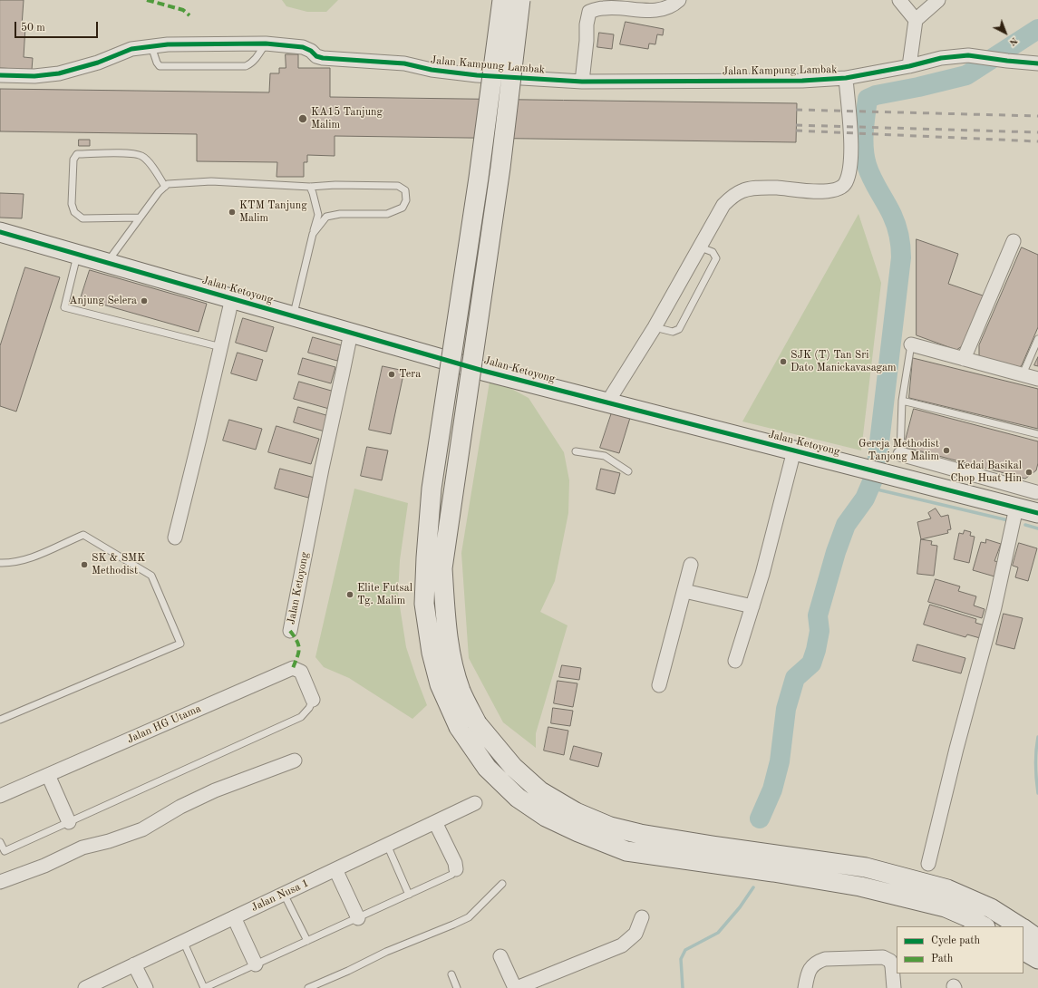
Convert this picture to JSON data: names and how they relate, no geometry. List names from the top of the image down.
{
  "streets": {
    "main road": ["Jalan Ketoyong"],
    "street": ["Jalan Kampung Lambak", "Jalan HG Utama", "Jalan Nusa 1"]
  },
  "places": [
    "KA15 Tanjung Malim",
    "KTM Tanjung Malim",
    "Anjung Selera",
    "SJK (T) Tan Sri Dato Manickavasagam",
    "Tera",
    "Gereja Methodist Tanjong Malim",
    "Kedai Basikal Chop Huat Hin",
    "SK & SMK Methodist",
    "Elite Futsal Tg. Malim"
  ],
  "legend": ["Cycle path", "Path"],
  "scale_bar": "50 m",
  "north": "bottom right"
}
